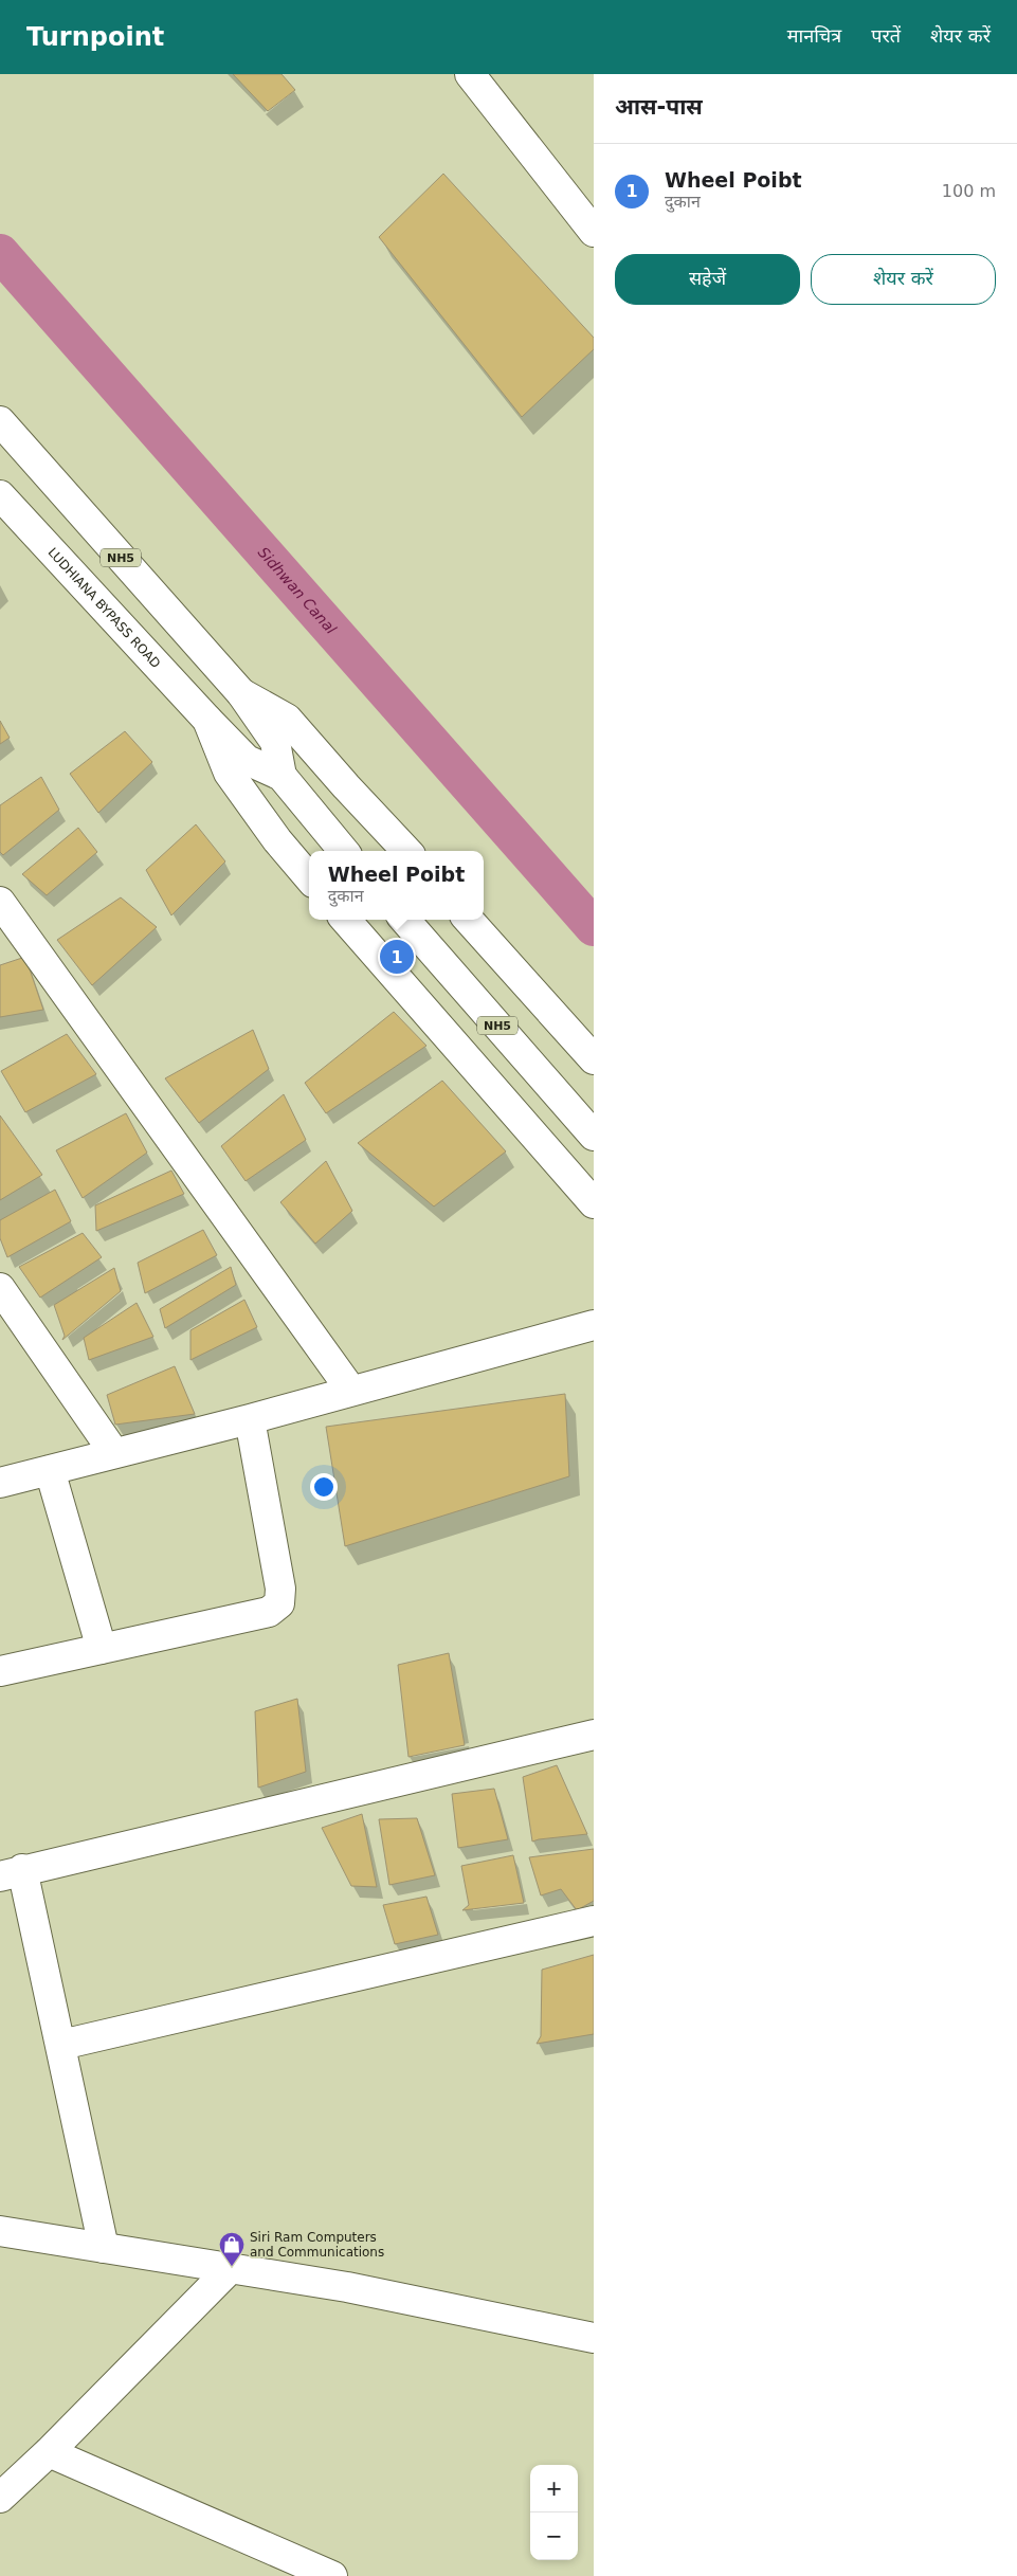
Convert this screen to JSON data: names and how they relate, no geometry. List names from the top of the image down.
{
  "streets": {
    "main road": ["NH5", "LUDHIANA BYPASS ROAD"]
  },
  "crossings": [
    ["NH5", "LUDHIANA BYPASS ROAD"]
  ],
  "water": ["Sidhwan Canal"],
  "places": {
    "shop": ["Siri Ram Computers and Communications"]
  },
  "page": {
    "header": "Turnpoint",
    "nav": ["मानचित्र", "परतें", "शेयर करें"],
    "heading": "आस-पास",
    "list": [
      {
        "mark": "1",
        "name": "Wheel Poibt",
        "note": "दुकान",
        "value": "100 m"
      }
    ],
    "buttons": ["सहेजें", "शेयर करें"],
    "popup": ["Wheel Poibt", "दुकान"],
    "pins": "1",
    "map_buttons": ["+", "−"]
  }
}
